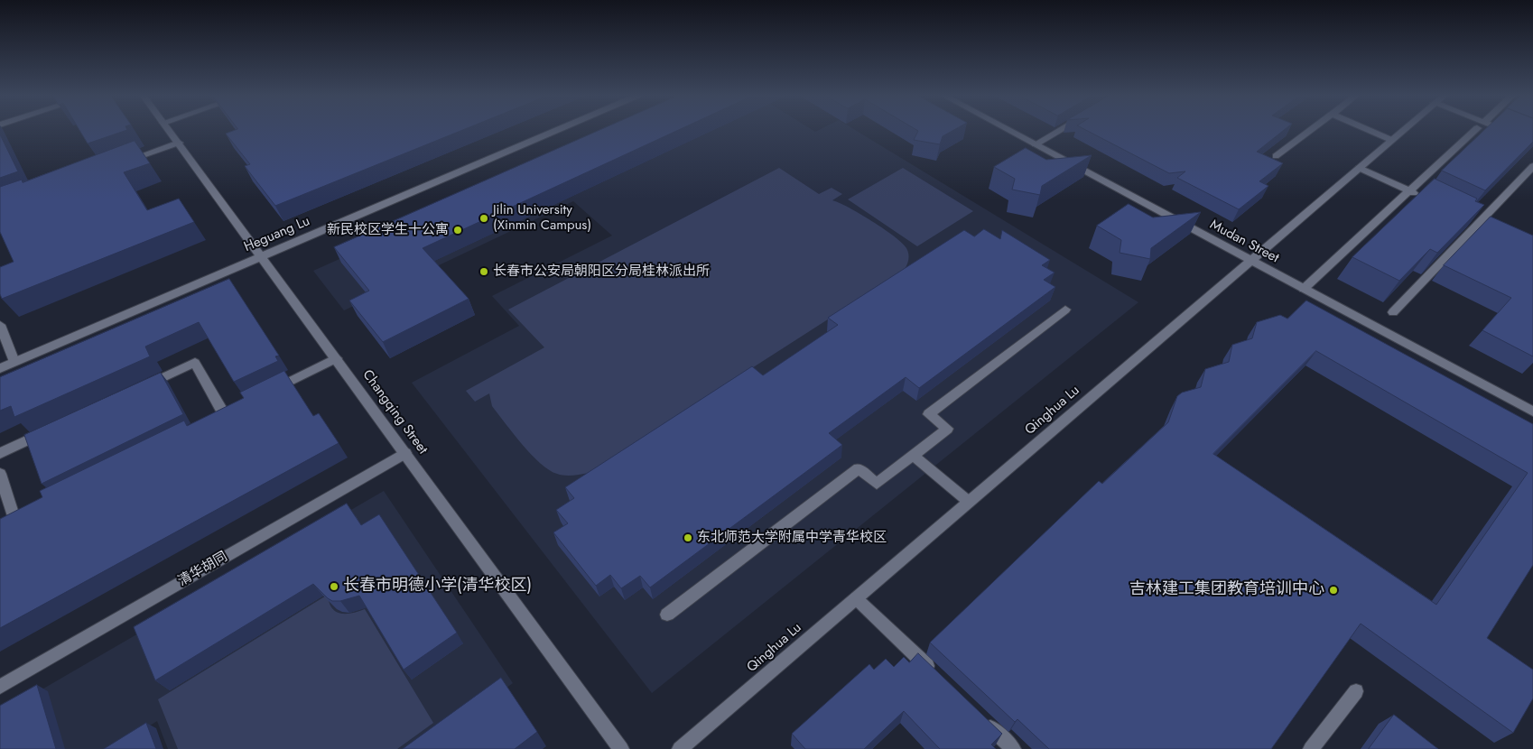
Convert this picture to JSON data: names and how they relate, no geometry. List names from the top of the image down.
{
  "streets": {
    "street": [
      "Heguang Lu",
      "Mudan Street",
      "Qinghua Lu",
      "Changqing Street",
      "清华胡同"
    ]
  },
  "crossings": [
    ["Heguang Lu", "Changqing Street"],
    ["Mudan Street", "Qinghua Lu"],
    ["Changqing Street", "清华胡同"]
  ],
  "places": [
    "Jilin University (Xinmin Campus)",
    "新民校区学生十公寓",
    "长春市公安局朝阳区分局桂林派出所",
    "东北师范大学附属中学青华校区",
    "长春市明德小学(清华校区)",
    "吉林建工集团教育培训中心"
  ]
}
